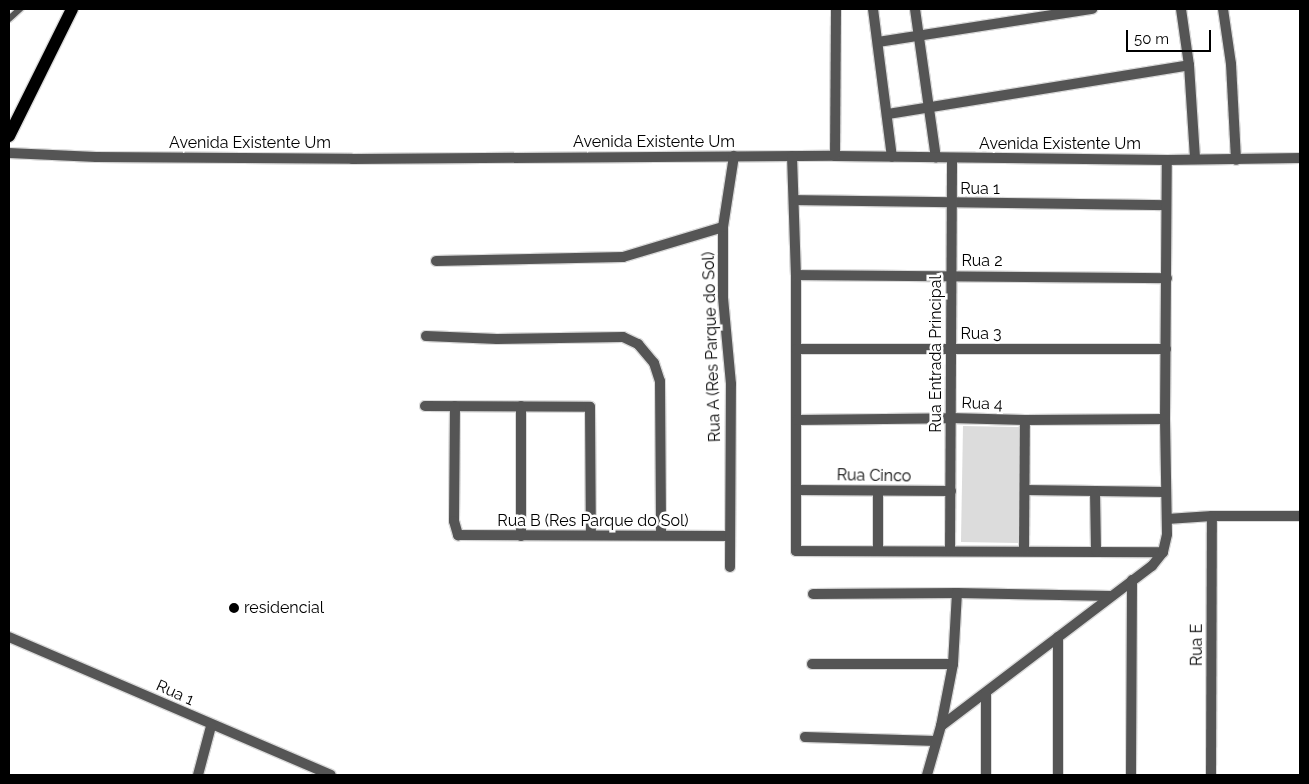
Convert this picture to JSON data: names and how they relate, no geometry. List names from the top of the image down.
{
  "streets": {
    "street": [
      "Avenida Existente Um",
      "Rua 1",
      "Rua 2",
      "Rua 3",
      "Rua A (Res Parque do Sol)",
      "Rua Entrada Principal",
      "Rua 4",
      "Rua Cinco",
      "Rua B (Res Parque do Sol)",
      "Rua E"
    ]
  },
  "crossings": [
    ["Avenida Existente Um", "Rua A (Res Parque do Sol)"],
    ["Avenida Existente Um", "Rua Entrada Principal"],
    ["Rua 1", "Rua Entrada Principal"],
    ["Rua 2", "Rua Entrada Principal"],
    ["Rua 3", "Rua Entrada Principal"],
    ["Rua A (Res Parque do Sol)", "Rua B (Res Parque do Sol)"],
    ["Rua Entrada Principal", "Rua 4"],
    ["Rua Entrada Principal", "Rua Cinco"]
  ],
  "places": ["residencial"],
  "scale_bar": "50 m"
}
